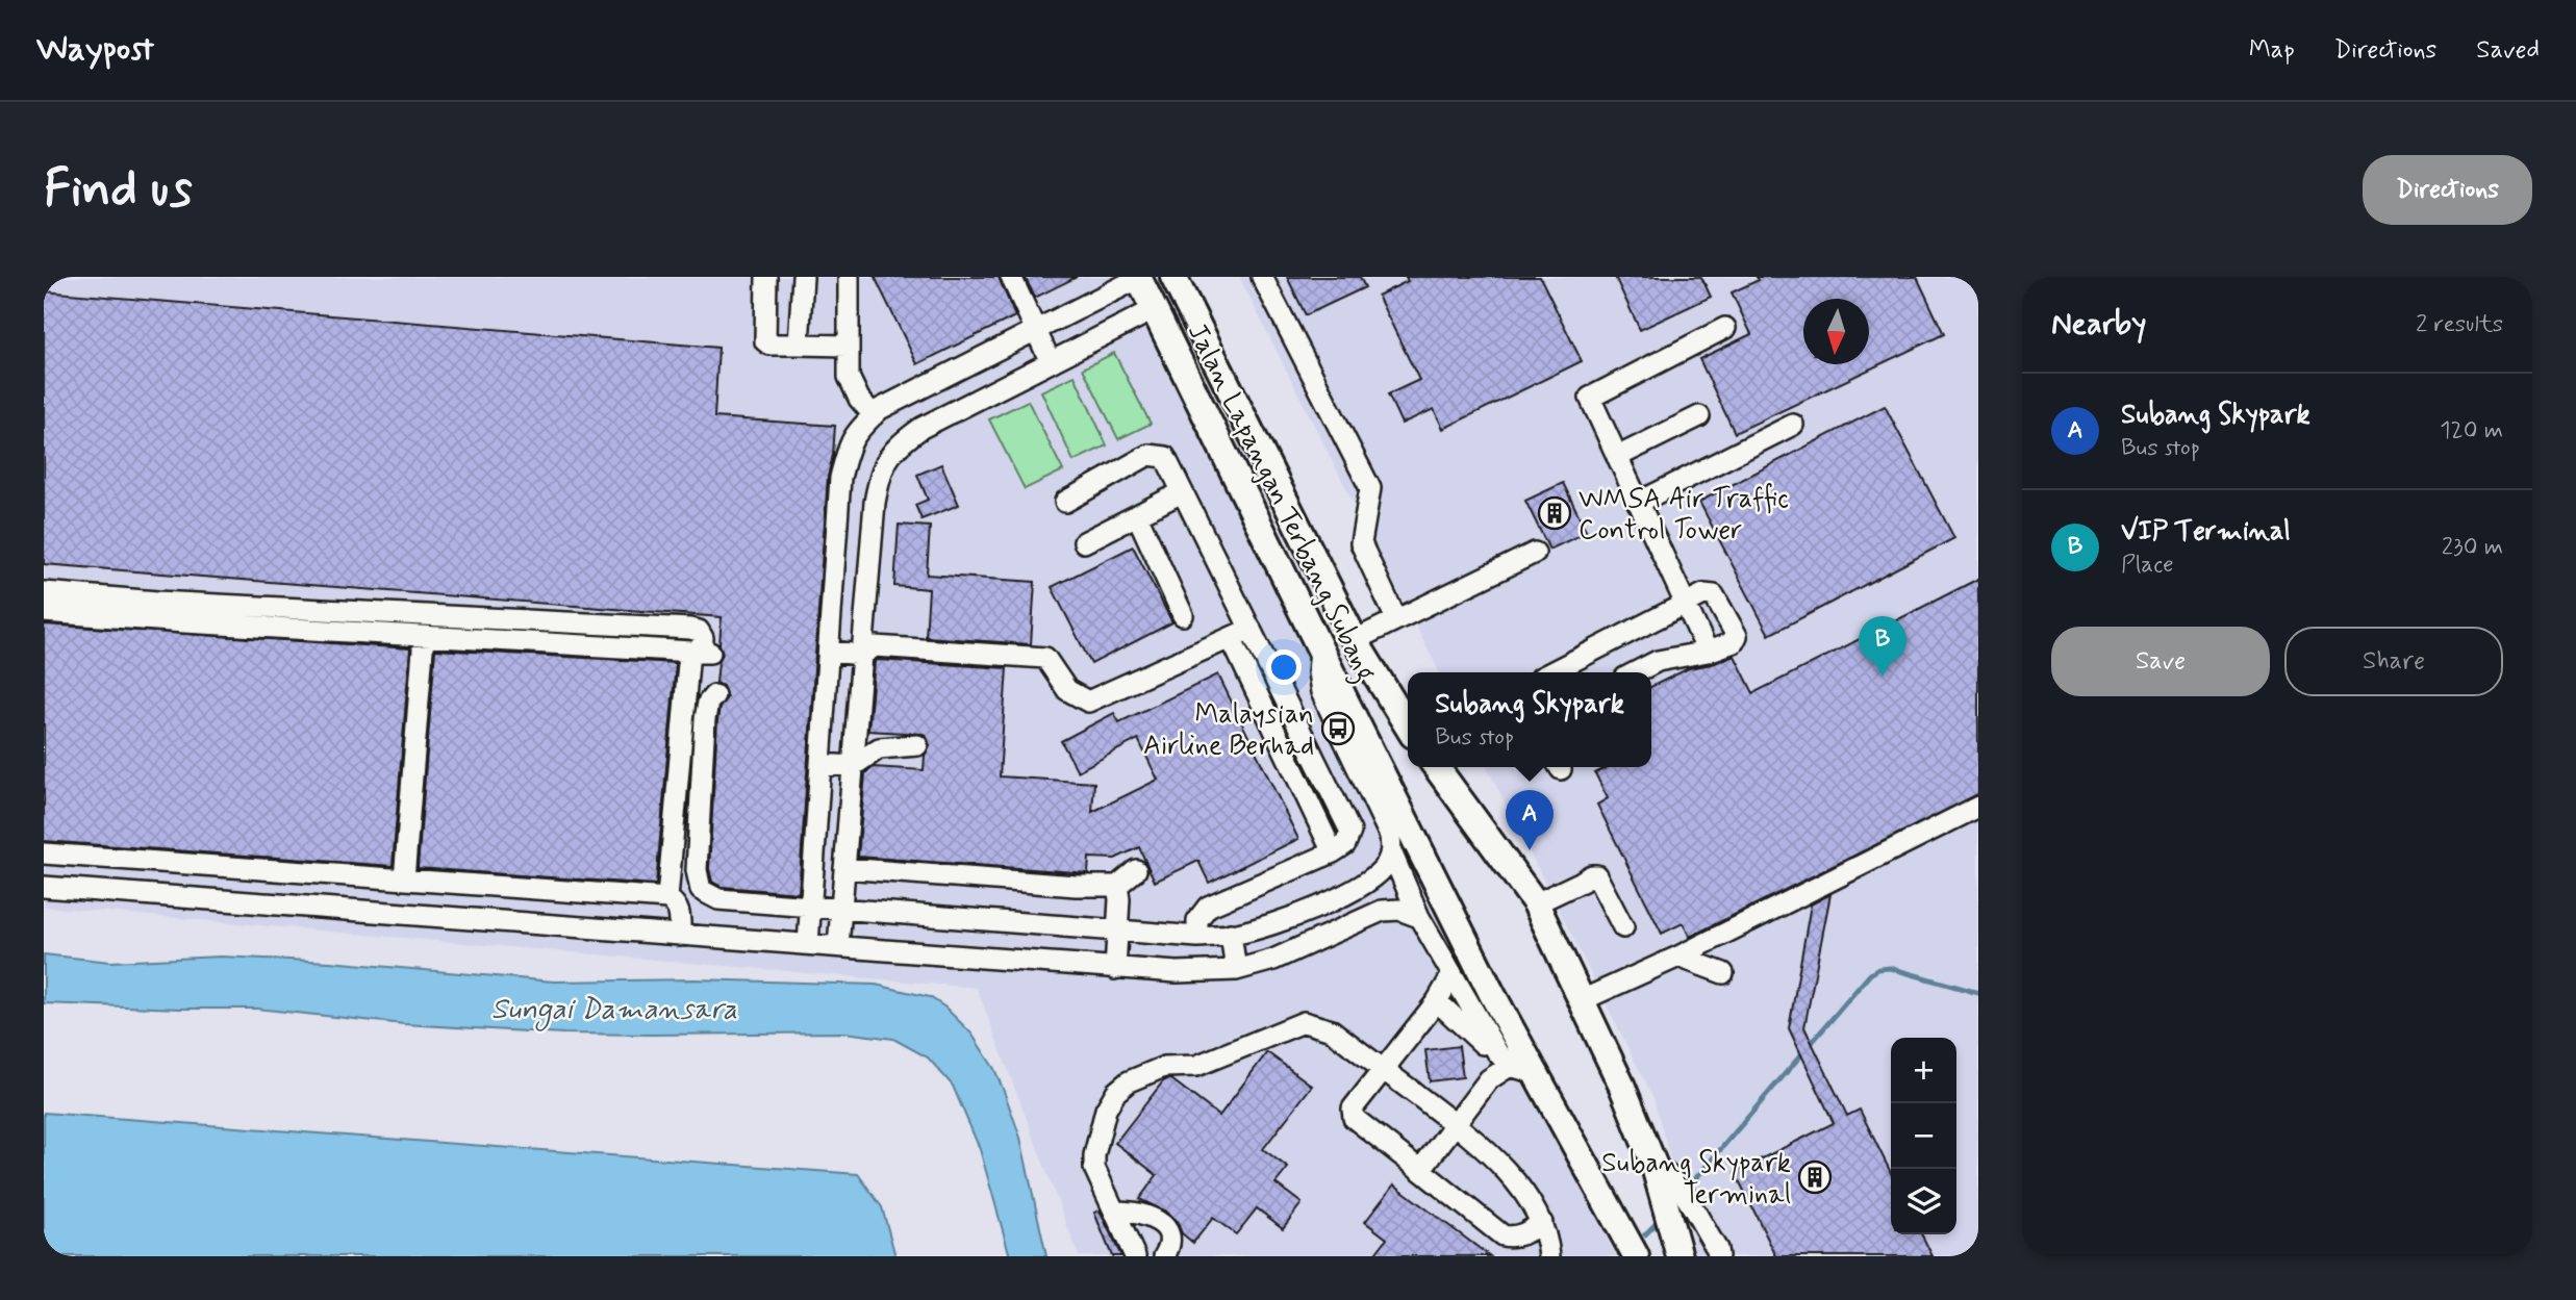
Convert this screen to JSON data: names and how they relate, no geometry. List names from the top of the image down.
{
  "streets": {
    "main road": ["Jalan Lapangan Terbang Subang"]
  },
  "water": ["Sungai Damansara"],
  "places": {
    "building": ["WMSA Air Traffic Control Tower", "Subang Skypark Terminal"],
    "bus stop": ["Malaysian Airline Berhad"]
  },
  "north": "bottom",
  "page": {
    "header": "Waypost",
    "nav": ["Map", "Directions", "Saved"],
    "buttons": [
      "Directions",
      ["Save", "Share"]
    ],
    "title": "Find us",
    "heading": ["Nearby", "2 results"],
    "list": [
      {
        "mark": "A",
        "name": "Subang Skypark",
        "note": "Bus stop",
        "value": "120 m"
      },
      {
        "mark": "B",
        "name": "VIP Terminal",
        "note": "Place",
        "value": "230 m"
      }
    ],
    "pins": ["B", "A"],
    "popup": ["Subang Skypark", "Bus stop"],
    "map_buttons": ["+", "−"]
  }
}
